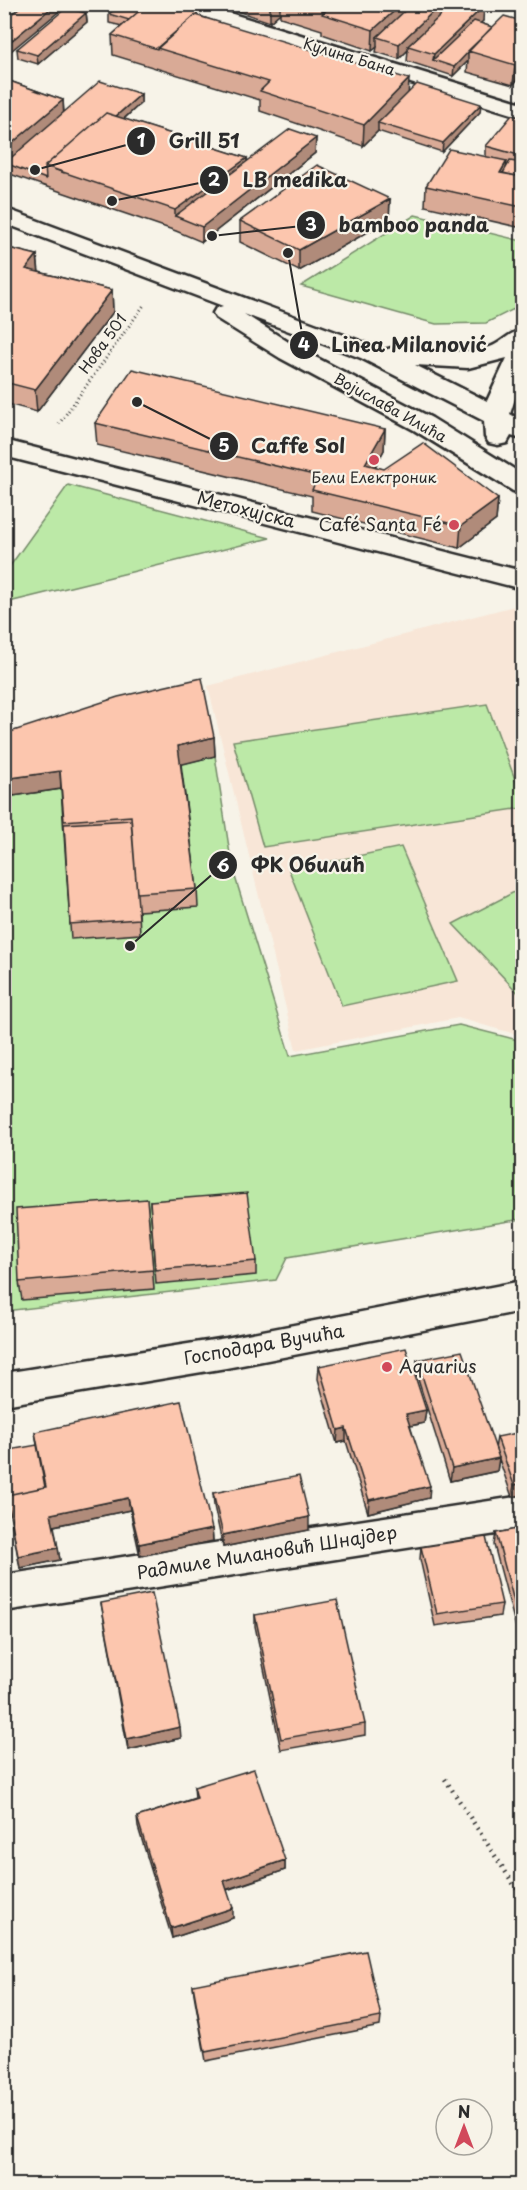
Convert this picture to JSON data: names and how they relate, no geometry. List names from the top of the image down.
{
  "streets": {
    "main road": [
      "Кулина Бана",
      "Војислава Илића",
      "Метохијска",
      "Господара Вучића",
      "Радмиле Милановић Шнајдер"
    ],
    "path": ["Нова 501"]
  },
  "crossings": [
    ["Нова 501", "Војислава Илића"]
  ],
  "places": [
    "Grill 51",
    "LB medika",
    "bamboo panda",
    "Linea Milanović",
    "Caffe Sol",
    "Бели Електроник",
    "Café Santa Fé",
    "ФК Обилић",
    "Aquarius"
  ],
  "north": "top"
}
